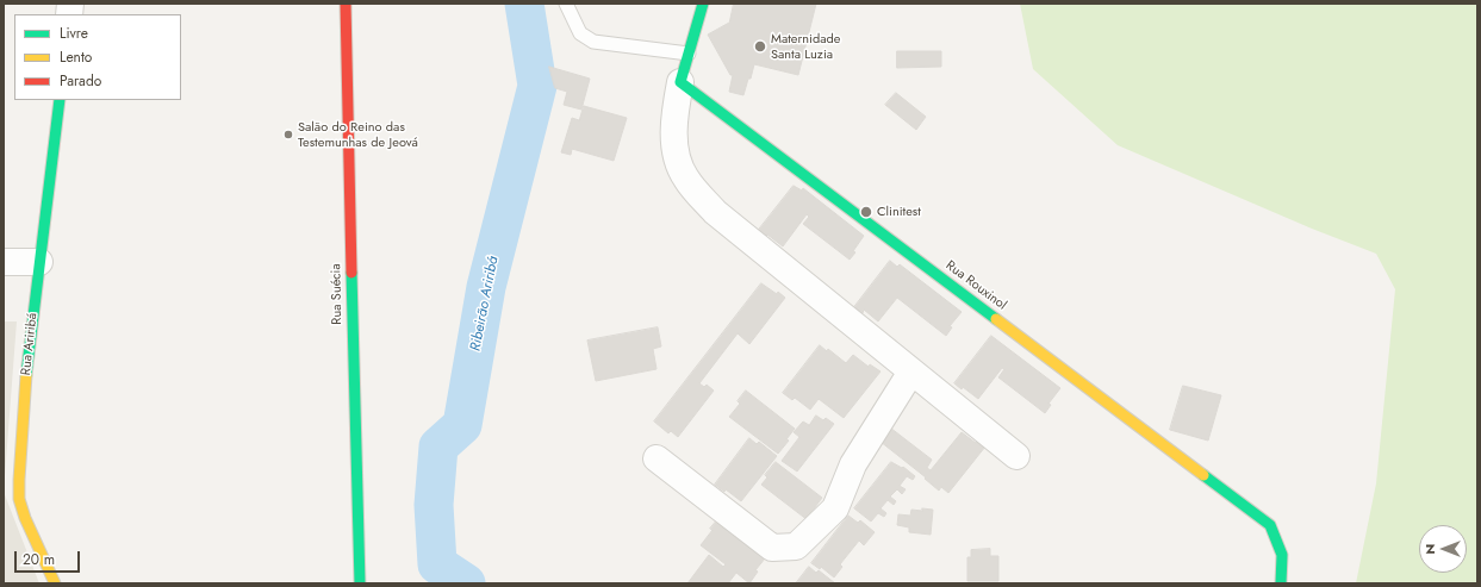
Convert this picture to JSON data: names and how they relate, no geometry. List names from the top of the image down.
{
  "streets": {
    "street": ["Rua Rouxinol", "Rua Suécia", "Rua Ariribá"]
  },
  "water": ["Ribeirão Ariribá"],
  "places": ["Maternidade Santa Luzia", "Salão do Reino das Testemunhas de Jeová", "Clinitest"],
  "legend": ["Livre", "Lento", "Parado"],
  "scale_bar": "20 m",
  "north": "left"
}
